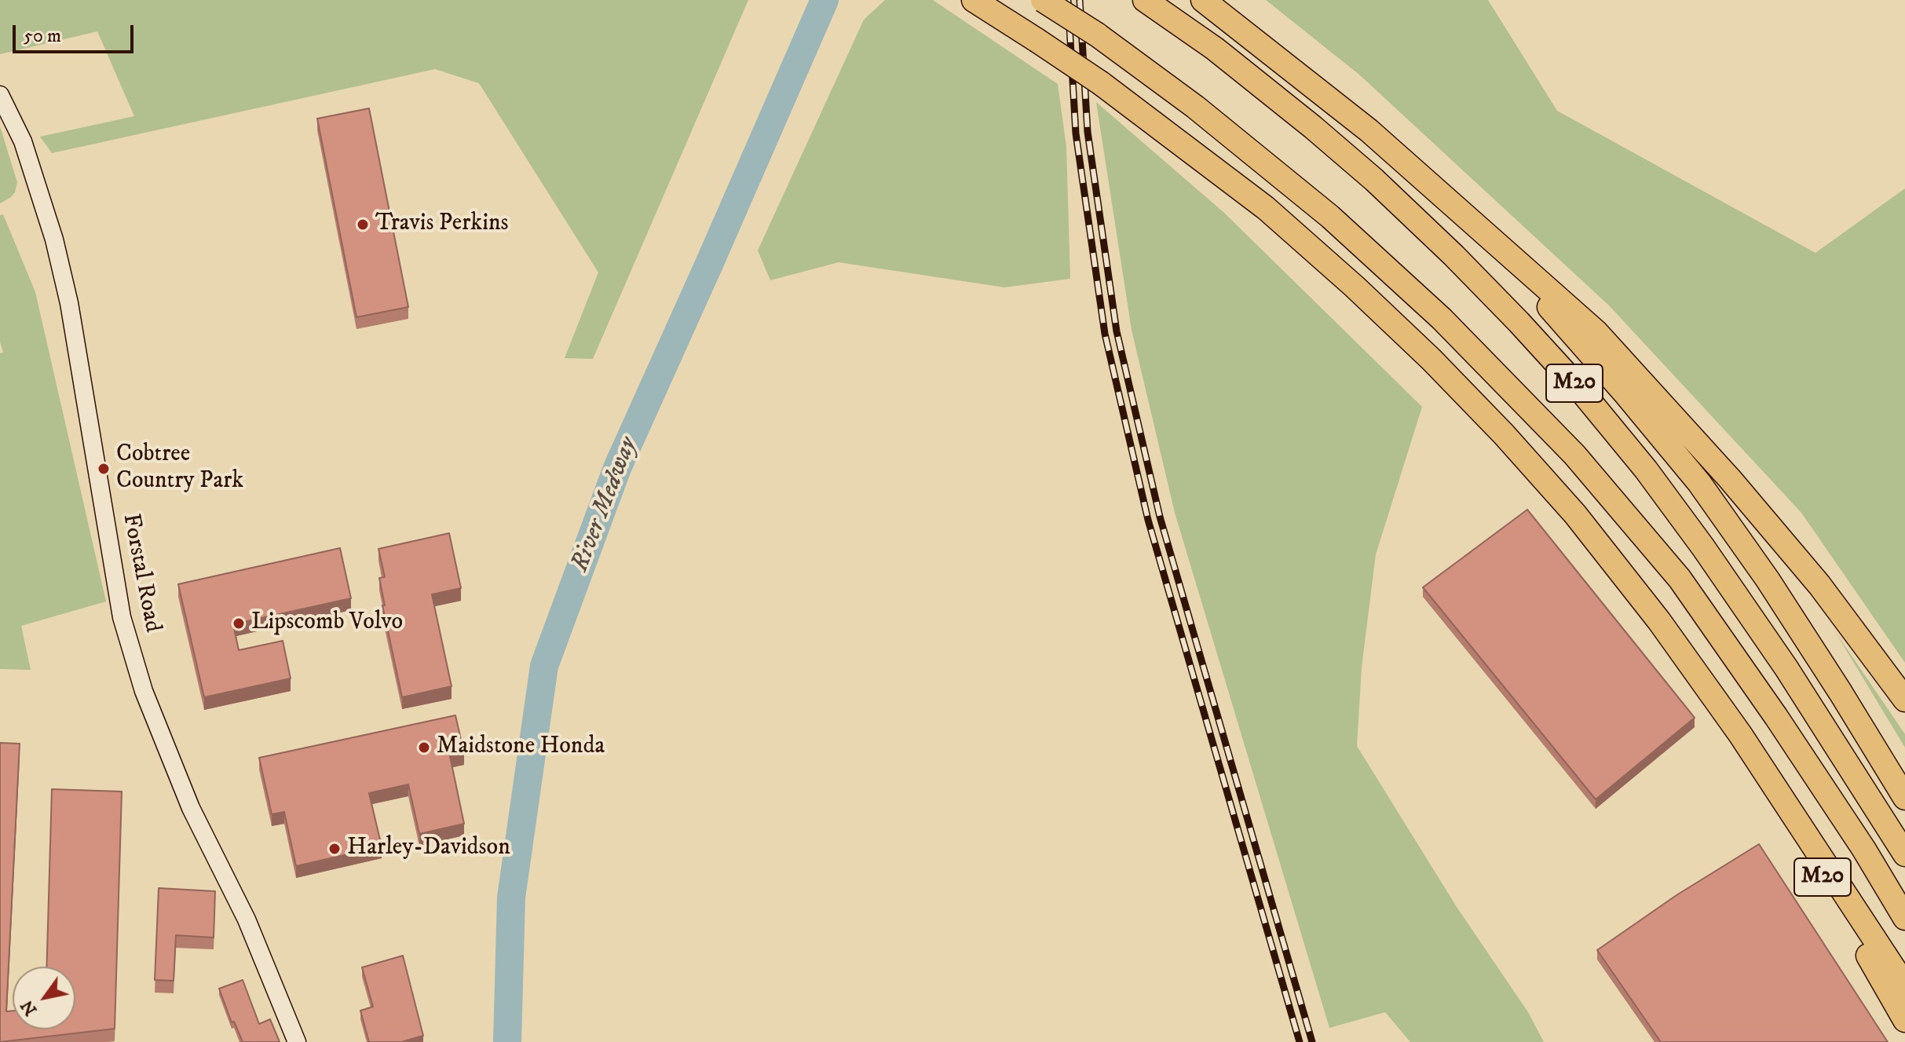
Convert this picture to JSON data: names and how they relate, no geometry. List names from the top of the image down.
{
  "streets": {
    "highway": ["M20"],
    "street": ["Forstal Road"]
  },
  "water": ["River Medway"],
  "places": [
    "Travis Perkins",
    "Cobtree Country Park",
    "Lipscomb Volvo",
    "Maidstone Honda",
    "Harley-Davidson"
  ],
  "scale_bar": "50 m",
  "north": "bottom left"
}
